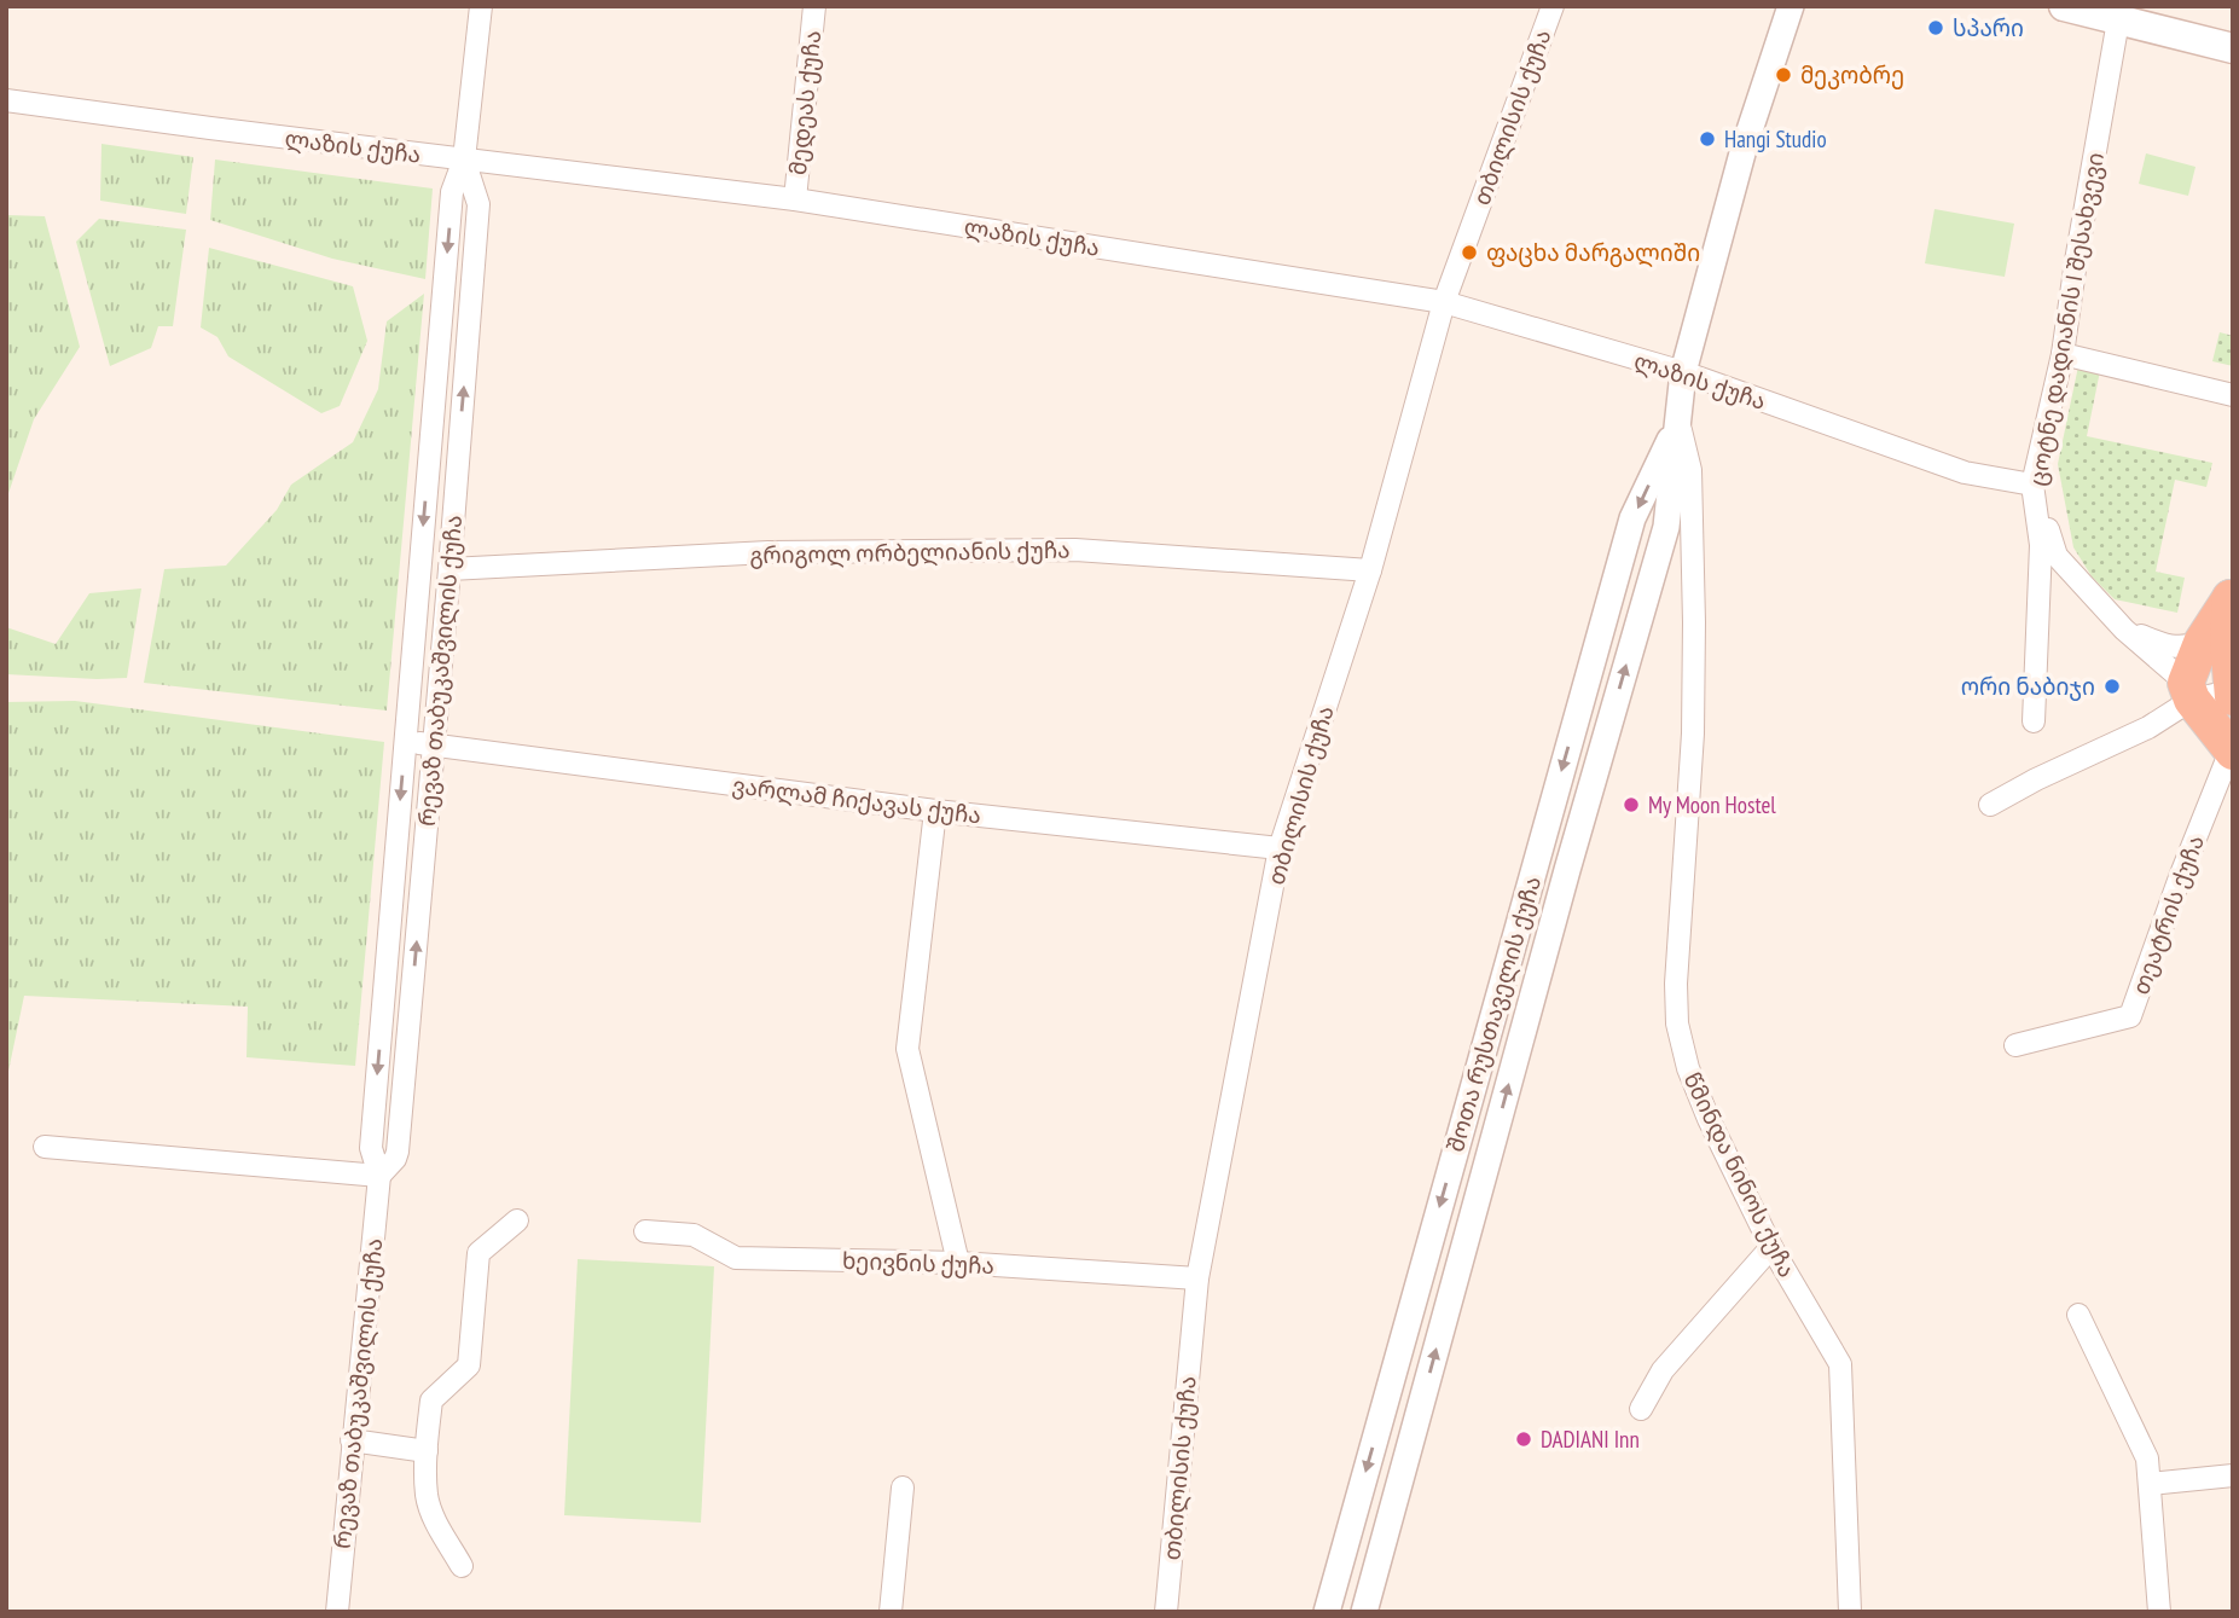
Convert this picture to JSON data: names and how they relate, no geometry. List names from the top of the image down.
{
  "streets": {
    "street": [
      "მედეას ქუჩა",
      "თბილისის ქუჩა",
      "ლაზის ქუჩა",
      "ცოტნე დადიანის I შესახვევი",
      "გრიგოლ ორბელიანის ქუჩა",
      "რევაზ თაბუკაშვილის ქუჩა",
      "ვარლამ ჩიქავას ქუჩა",
      "თეატრის ქუჩა",
      "შოთა რუსთაველის ქუჩა",
      "წმინდა ნინოს ქუჩა",
      "ხეივნის ქუჩა"
    ]
  },
  "crossings": [
    ["მედეას ქუჩა", "ლაზის ქუჩა"],
    ["თბილისის ქუჩა", "ლაზის ქუჩა"],
    ["თბილისის ქუჩა", "გრიგოლ ორბელიანის ქუჩა"],
    ["თბილისის ქუჩა", "ვარლამ ჩიქავას ქუჩა"],
    ["თბილისის ქუჩა", "ხეივნის ქუჩა"],
    ["ლაზის ქუჩა", "ცოტნე დადიანის I შესახვევი"],
    ["ლაზის ქუჩა", "რევაზ თაბუკაშვილის ქუჩა"],
    ["ლაზის ქუჩა", "შოთა რუსთაველის ქუჩა"],
    ["გრიგოლ ორბელიანის ქუჩა", "რევაზ თაბუკაშვილის ქუჩა"],
    ["რევაზ თაბუკაშვილის ქუჩა", "ვარლამ ჩიქავას ქუჩა"],
    ["შოთა რუსთაველის ქუჩა", "წმინდა ნინოს ქუჩა"]
  ],
  "places": [
    "სპარი",
    "მეკობრე",
    "Hangi Studio",
    "ფაცხა მარგალიში",
    "ორი ნაბიჯი",
    "My Moon Hostel",
    "DADIANI Inn"
  ]
}
